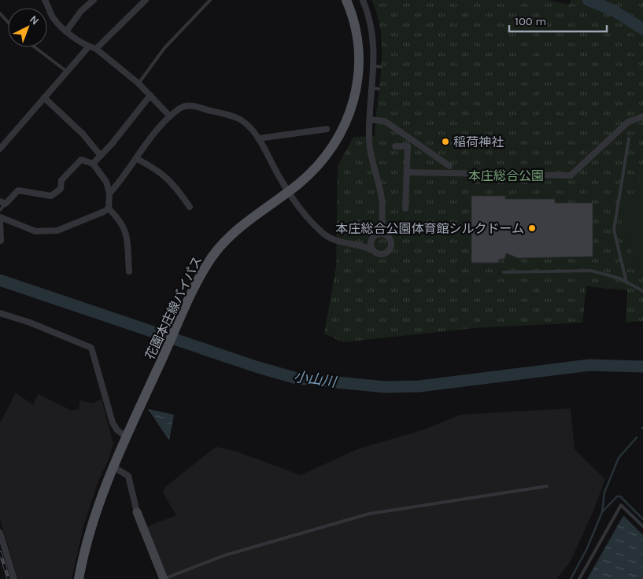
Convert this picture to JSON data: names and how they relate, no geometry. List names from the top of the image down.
{
  "streets": {
    "main road": ["花園本庄線バイパス"]
  },
  "water": ["小山川"],
  "parks": ["本庄総合公園"],
  "places": ["稲荷神社", "本庄総合公園体育館シルクドーム"],
  "scale_bar": "100 m",
  "north": "top right"
}
